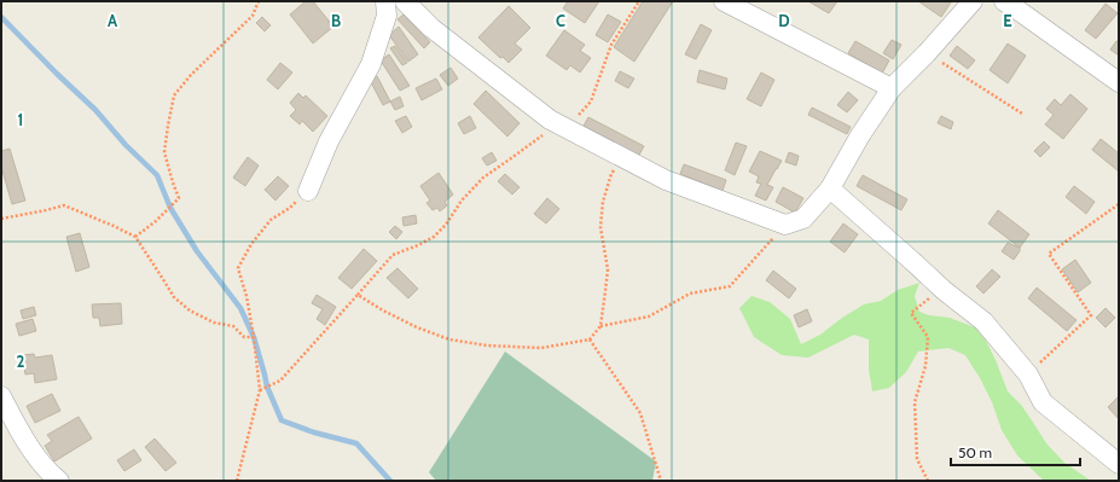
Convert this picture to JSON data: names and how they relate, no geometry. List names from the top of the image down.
{
  "scale_bar": "50 m",
  "grid": {
    "columns": [
      "A",
      "B",
      "C",
      "D",
      "E"
    ],
    "rows": ["1", "2"]
  }
}
